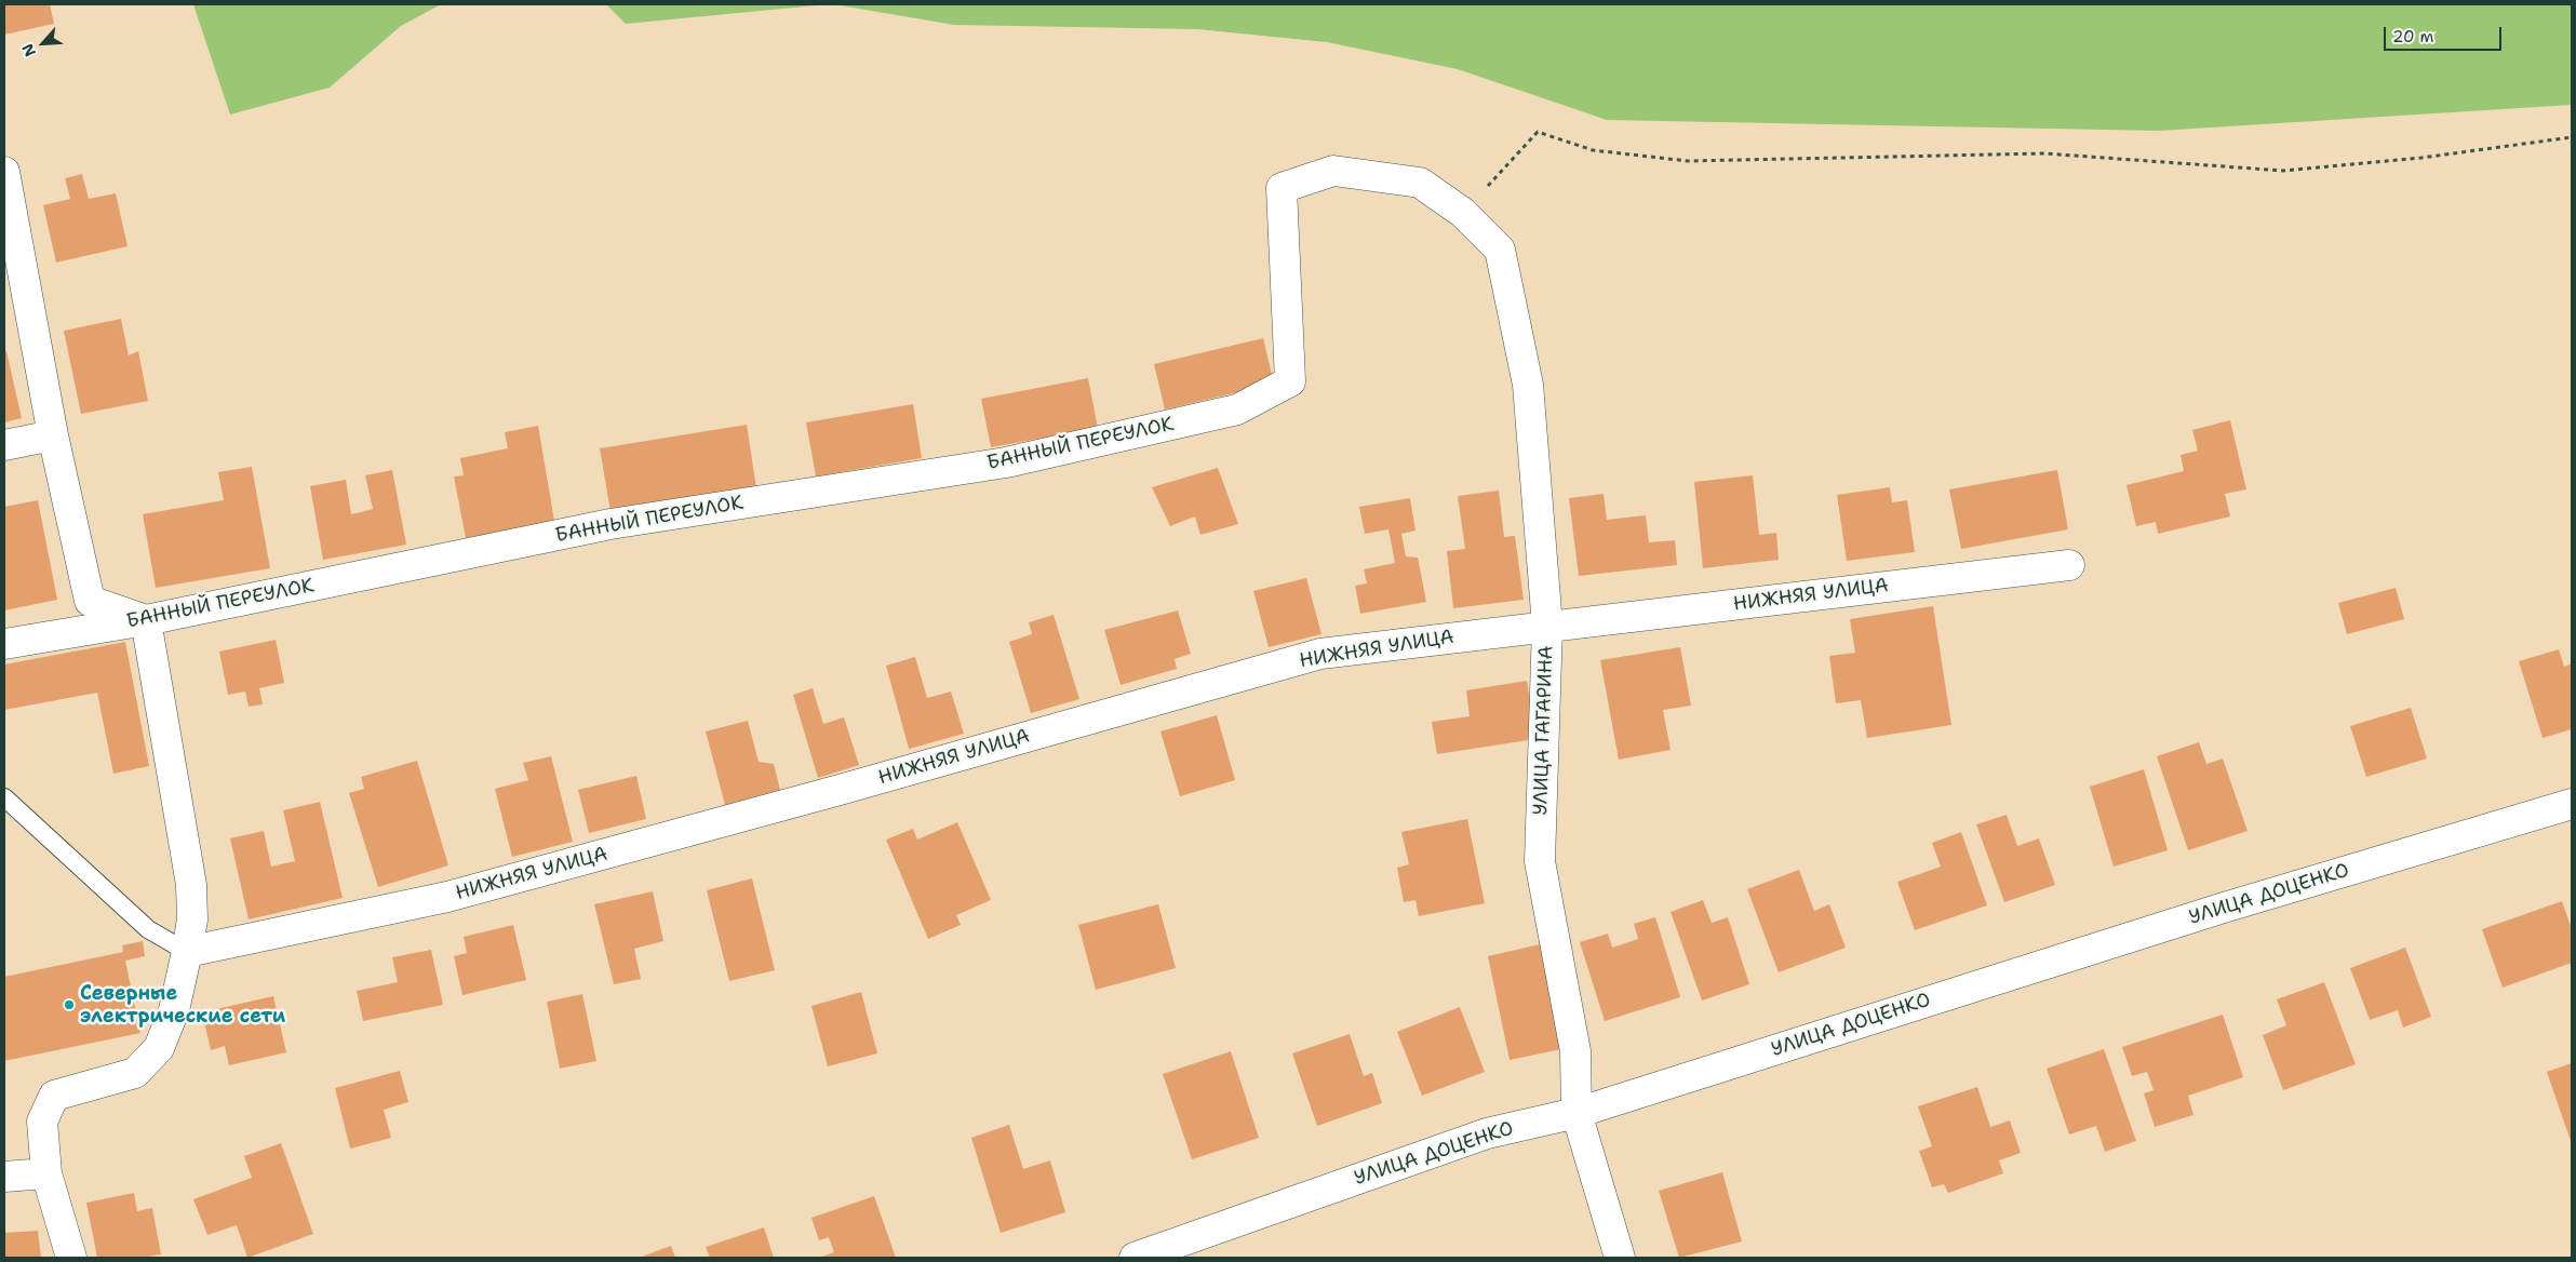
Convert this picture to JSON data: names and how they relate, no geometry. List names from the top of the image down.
{
  "streets": {
    "street": [
      "БАННЫЙ ПЕРЕУЛОК",
      "НИЖНЯЯ УЛИЦА",
      "УЛИЦА ГАГАРИНА",
      "УЛИЦА ДОЦЕНКО"
    ]
  },
  "crossings": [
    ["БАННЫЙ ПЕРЕУЛОК", "УЛИЦА ГАГАРИНА"],
    ["НИЖНЯЯ УЛИЦА", "УЛИЦА ГАГАРИНА"],
    ["УЛИЦА ГАГАРИНА", "УЛИЦА ДОЦЕНКО"]
  ],
  "places": ["Северные электрические сети"],
  "scale_bar": "20 m",
  "north": "bottom left"
}
